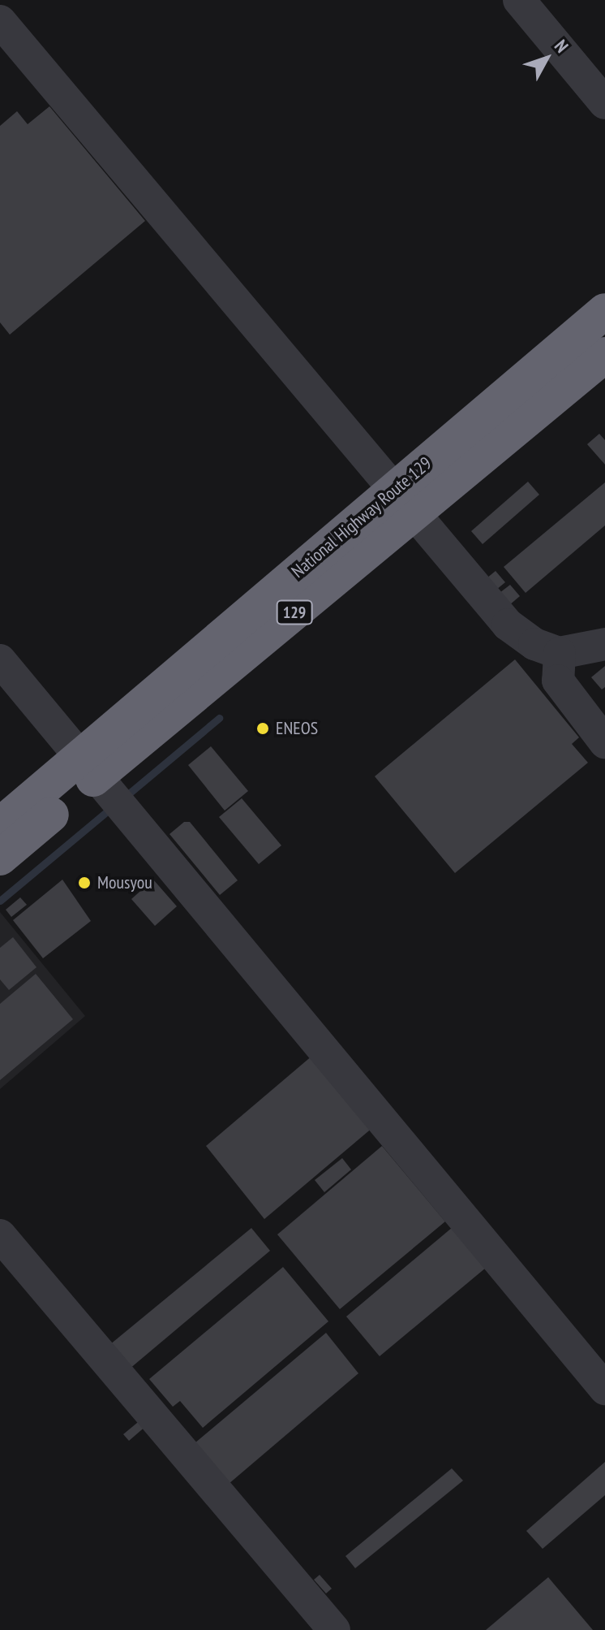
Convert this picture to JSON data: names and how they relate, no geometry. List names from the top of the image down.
{
  "streets": {
    "highway": ["National Highway Route 129", "129"]
  },
  "crossings": [
    ["National Highway Route 129", "129"]
  ],
  "places": ["ENEOS", "Mousyou"],
  "north": "top right"
}
